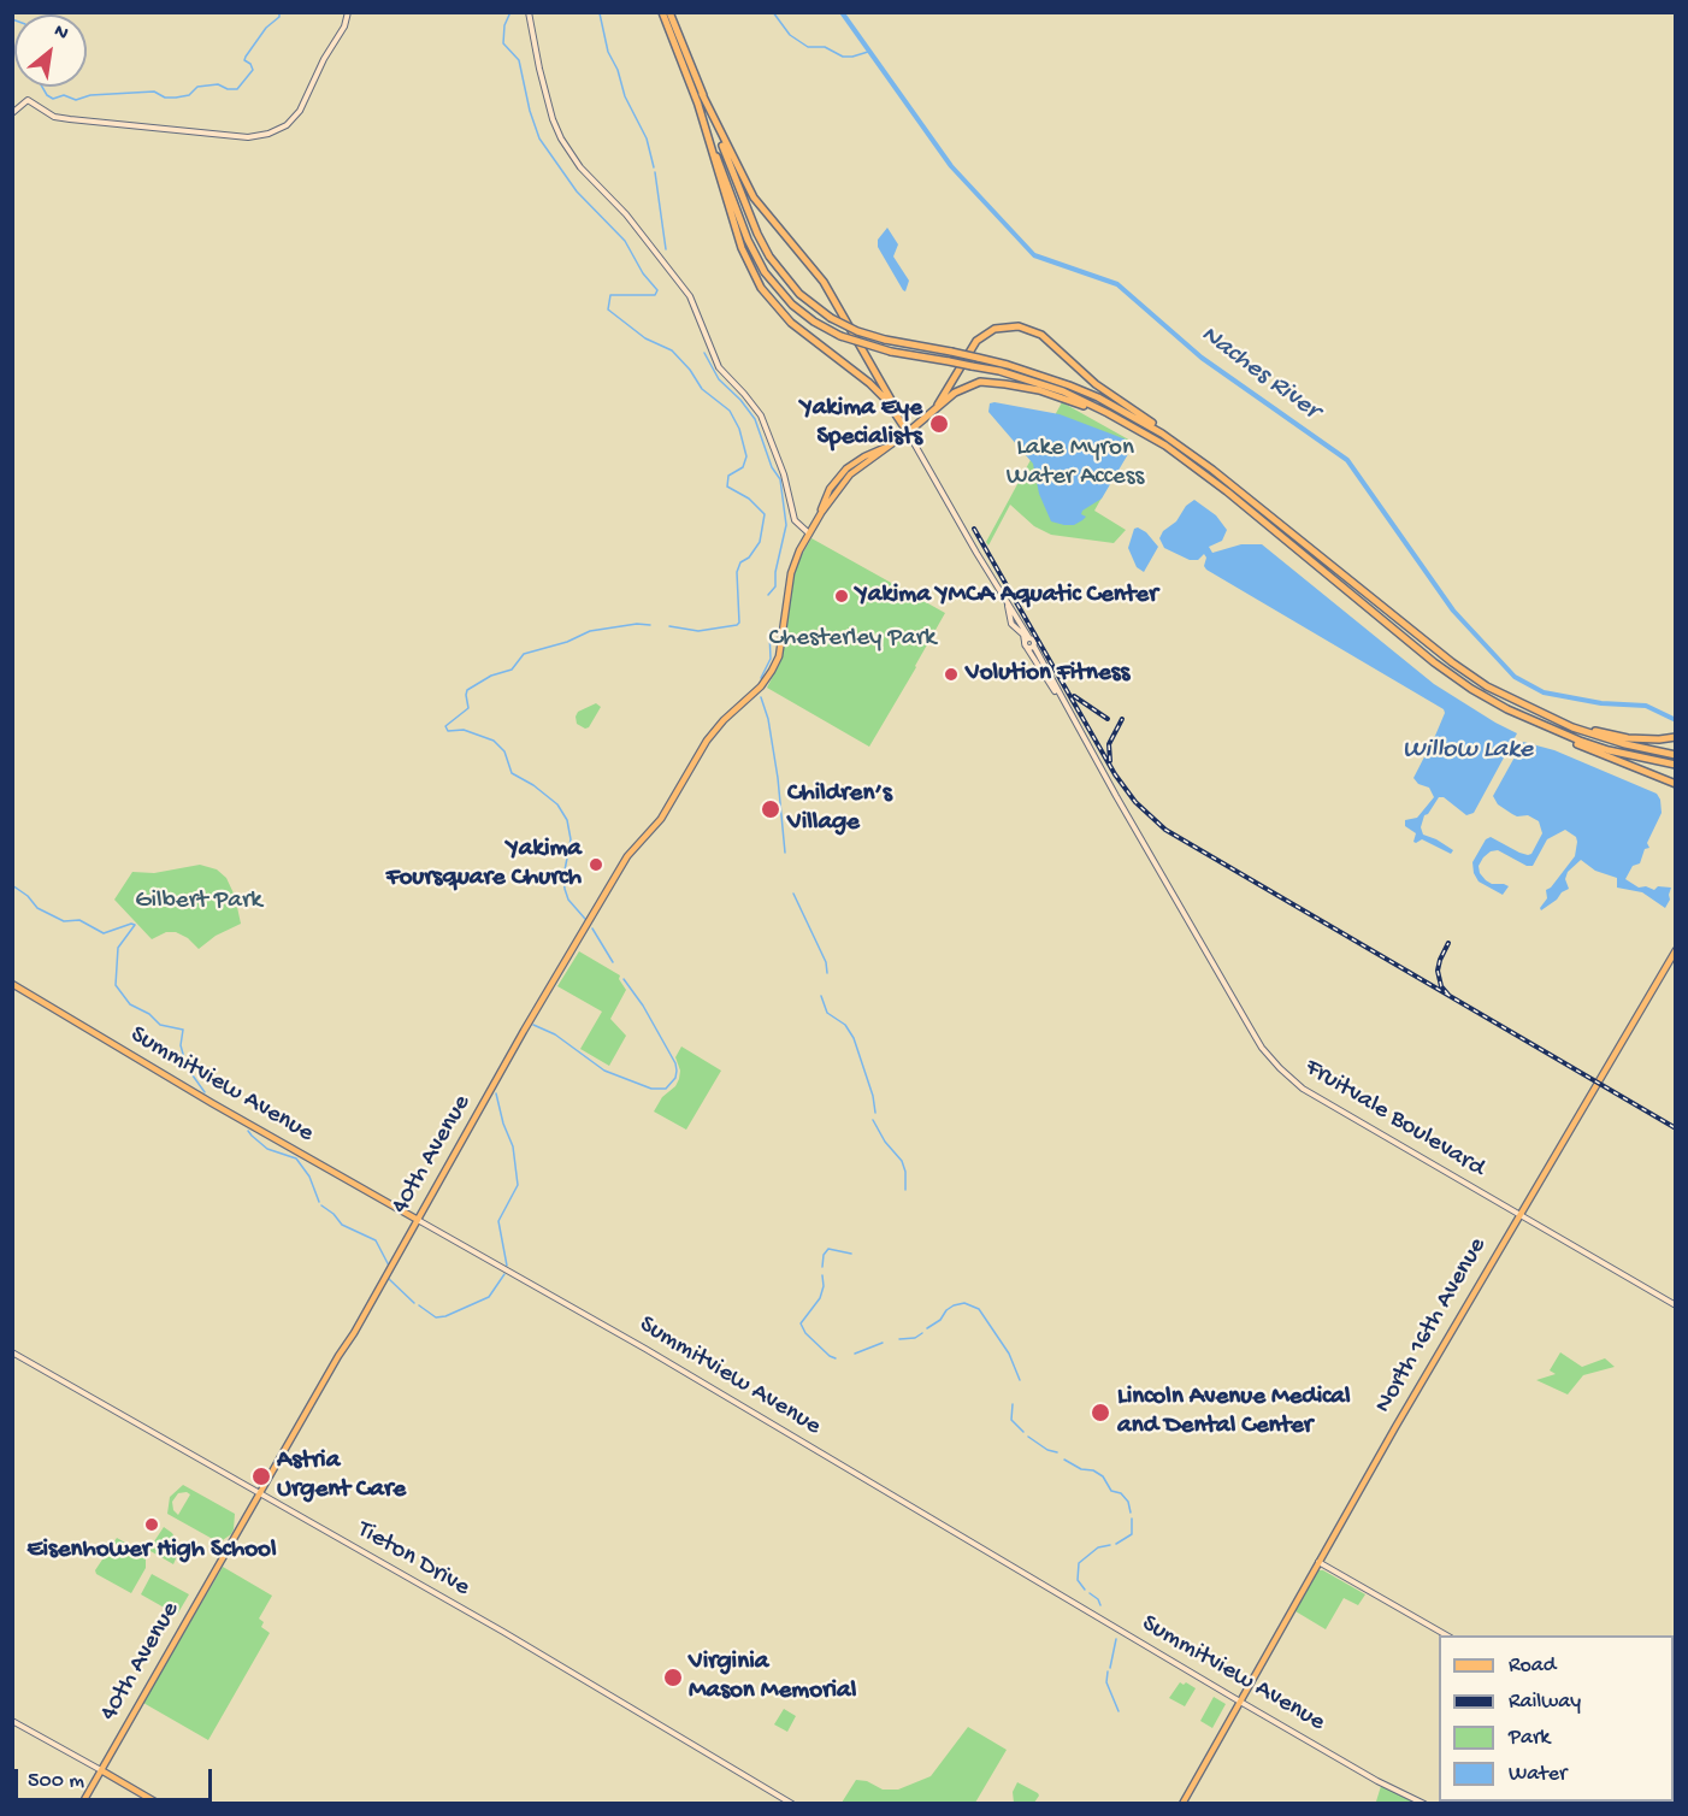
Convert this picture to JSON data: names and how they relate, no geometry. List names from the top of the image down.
{
  "streets": {
    "main road": [
      "Summitview Avenue",
      "Fruitvale Boulevard",
      "40th Avenue",
      "North 16th Avenue",
      "Tieton Drive"
    ]
  },
  "crossings": [
    ["Summitview Avenue", "40th Avenue"],
    ["Summitview Avenue", "North 16th Avenue"],
    ["Fruitvale Boulevard", "40th Avenue"],
    ["Fruitvale Boulevard", "North 16th Avenue"],
    ["40th Avenue", "Tieton Drive"]
  ],
  "water": ["Naches River", "Willow Lake"],
  "parks": ["Lake Myron Water Access", "Chesterley Park", "Gilbert Park"],
  "places": [
    "Yakima Eye Specialists",
    "Yakima YMCA Aquatic Center",
    "Volution Fitness",
    "Children’s Village",
    "Yakima Foursquare Church",
    "Lincoln Avenue Medical and Dental Center",
    "Astria Urgent Care",
    "Eisenhower High School",
    "Virginia Mason Memorial"
  ],
  "legend": [
    "Road",
    "Railway",
    "Park",
    "Water"
  ],
  "scale_bar": "500 m",
  "north": "top right"
}
